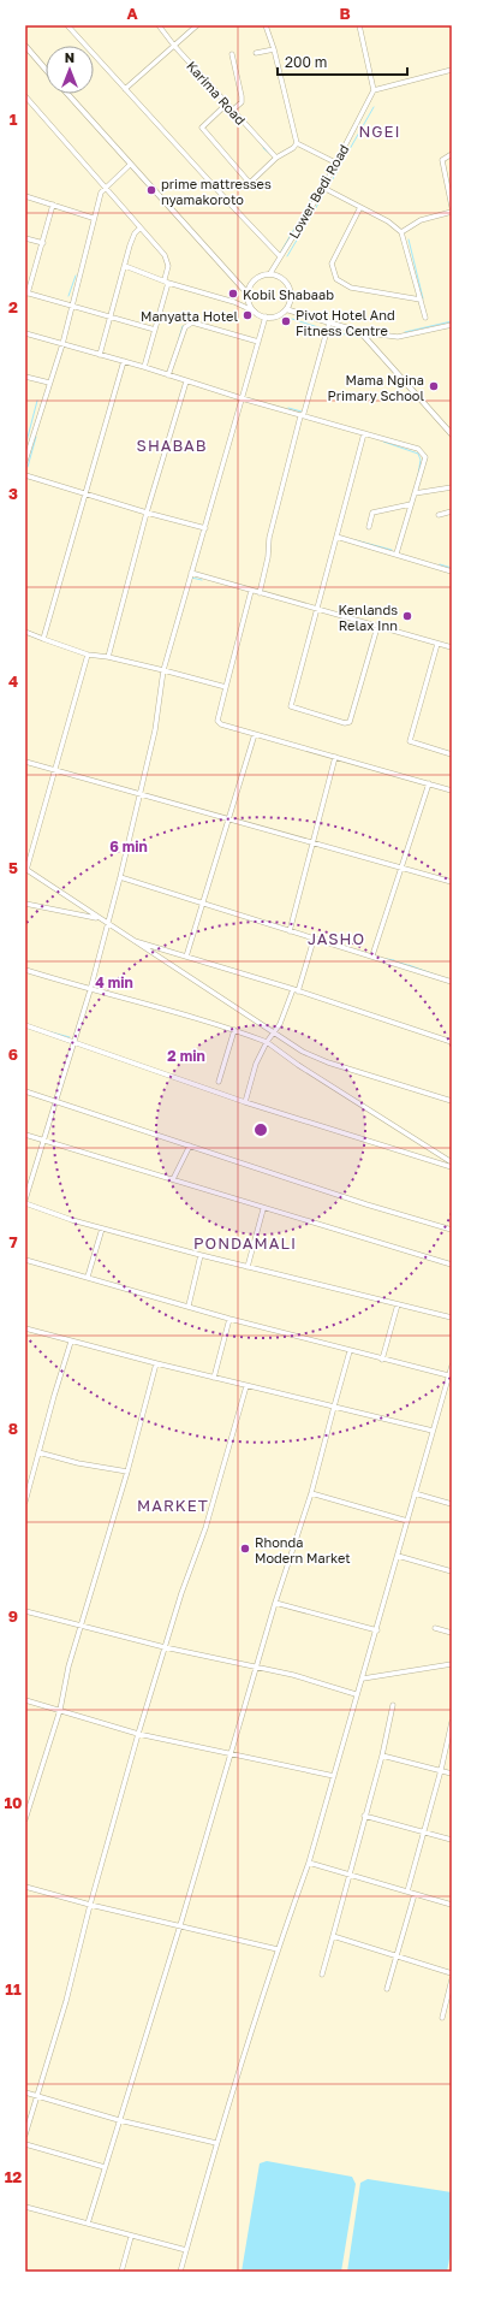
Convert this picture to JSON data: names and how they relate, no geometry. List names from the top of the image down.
{
  "streets": {
    "street": ["Karima Road", "Lower Bedi Road"]
  },
  "districts": [
    "NGEI",
    "SHABAB",
    "JASHO",
    "PONDAMALI",
    "MARKET"
  ],
  "places": [
    "prime mattresses nyamakoroto",
    "Kobil Shabaab",
    "Manyatta Hotel",
    "Pivot Hotel And Fitness Centre",
    "Mama Ngina Primary School",
    "Kenlands Relax Inn",
    "Rhonda Modern Market"
  ],
  "scale_bar": "200 m",
  "north": "top",
  "grid": {
    "columns": ["A", "B"],
    "rows": [
      "1",
      "2",
      "3",
      "4",
      "5",
      "6",
      "7",
      "8",
      "9",
      "10",
      "11",
      "12"
    ]
  },
  "rings": ["6 min", "4 min", "2 min"]
}
